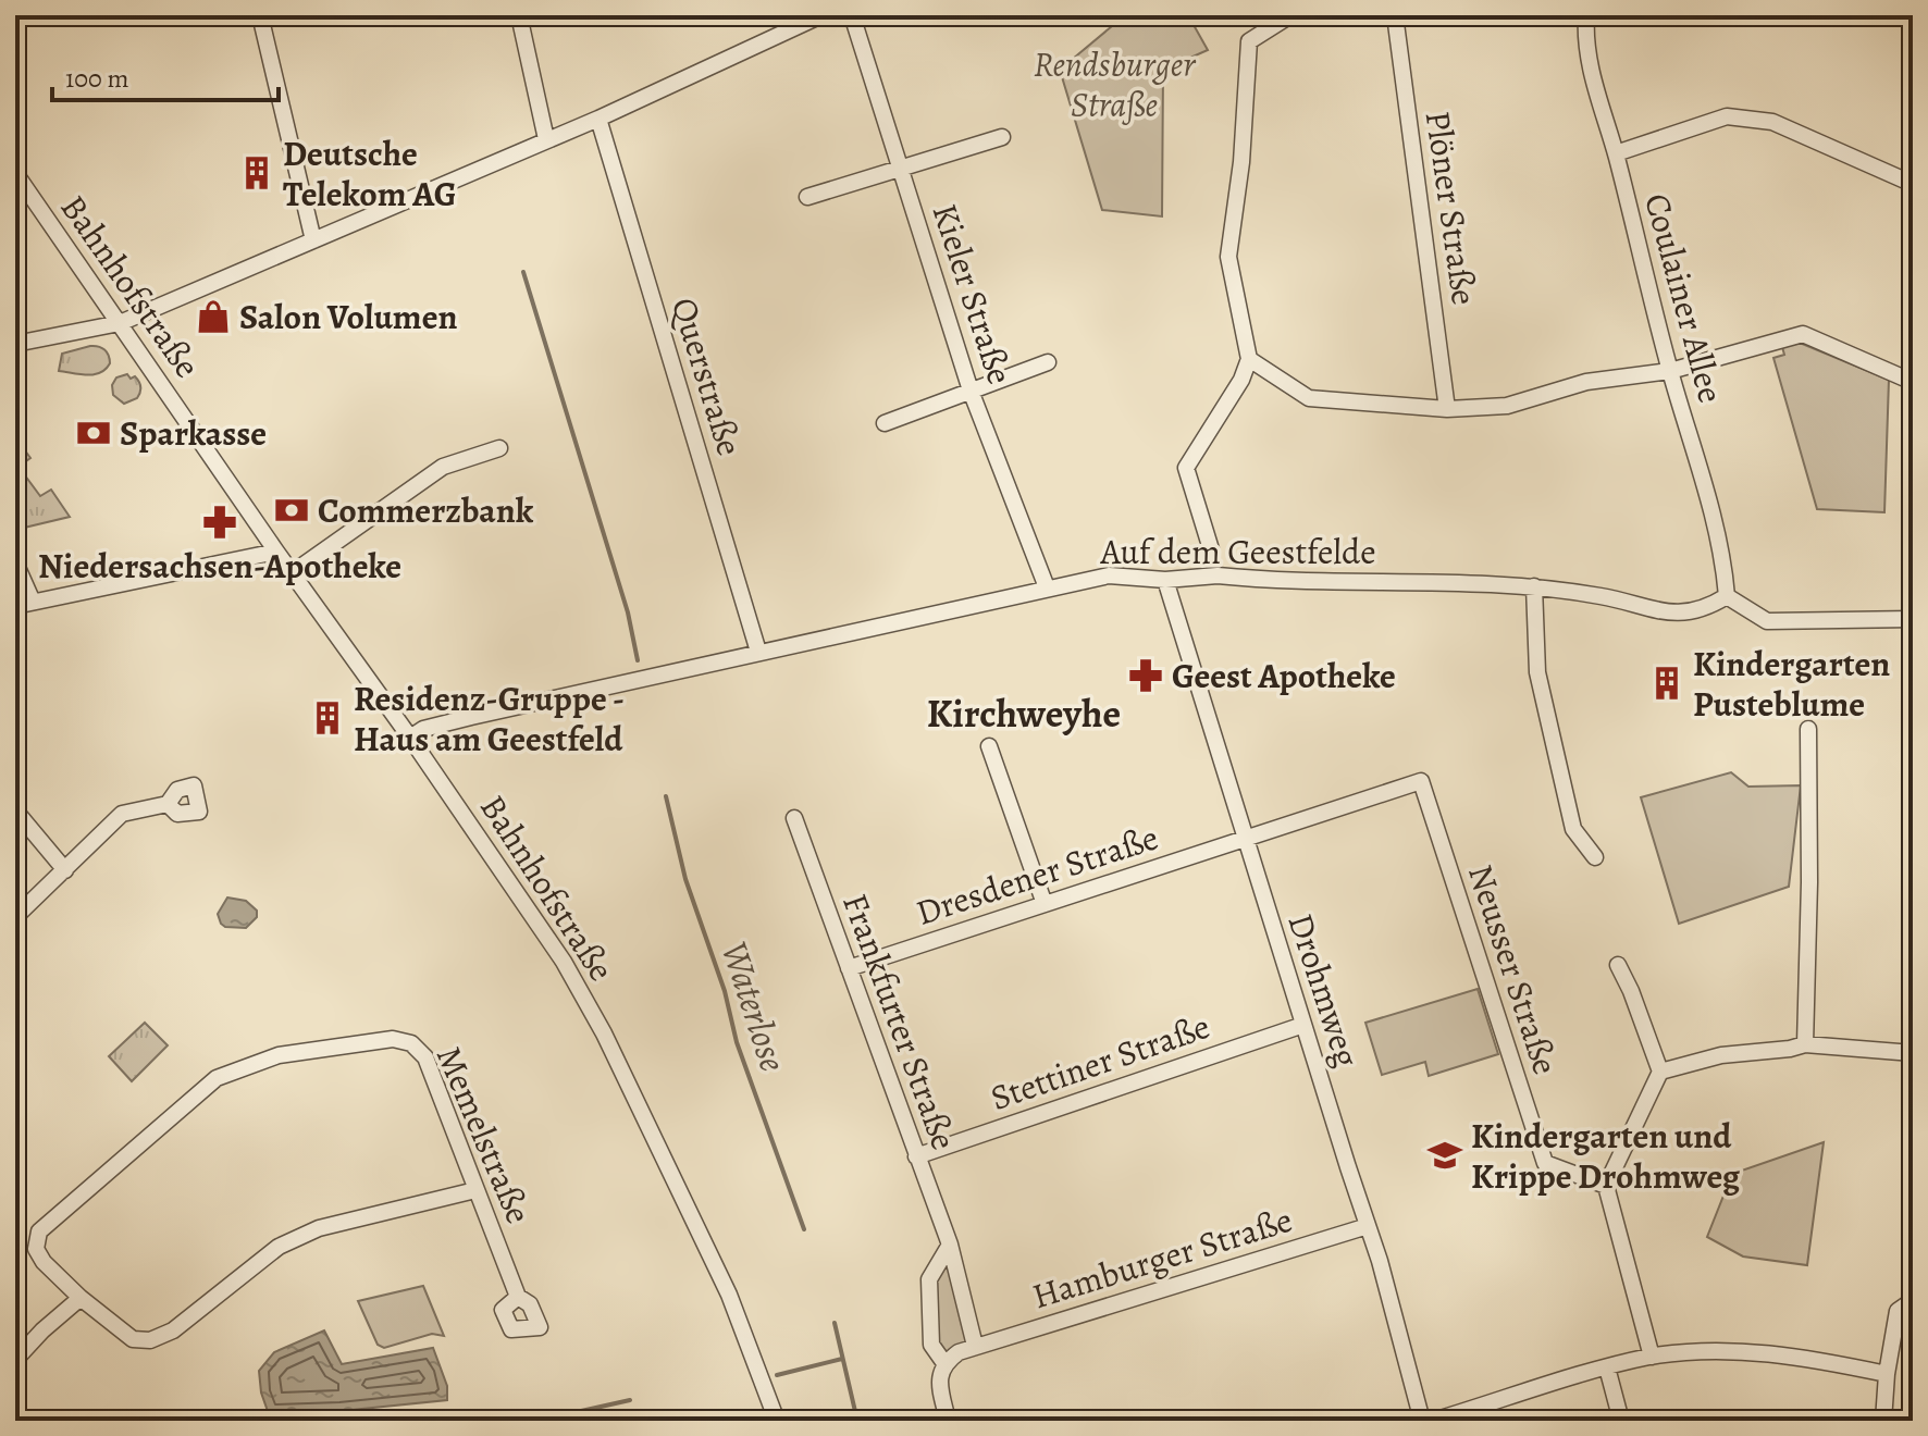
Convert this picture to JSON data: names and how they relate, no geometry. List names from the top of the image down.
{
  "streets": {
    "street": [
      "Plöner Straße",
      "Bahnhofstraße",
      "Kieler Straße",
      "Coulainer Allee",
      "Querstraße",
      "Auf dem Geestfelde",
      "Dresdener Straße",
      "Neusser Straße",
      "Drohmweg",
      "Frankfurter Straße",
      "Stettiner Straße",
      "Memelstraße",
      "Hamburger Straße"
    ]
  },
  "crossings": [
    ["Bahnhofstraße", "Auf dem Geestfelde"],
    ["Kieler Straße", "Auf dem Geestfelde"],
    ["Coulainer Allee", "Auf dem Geestfelde"],
    ["Querstraße", "Auf dem Geestfelde"],
    ["Auf dem Geestfelde", "Drohmweg"],
    ["Dresdener Straße", "Neusser Straße"],
    ["Dresdener Straße", "Drohmweg"],
    ["Dresdener Straße", "Frankfurter Straße"],
    ["Drohmweg", "Stettiner Straße"],
    ["Drohmweg", "Hamburger Straße"],
    ["Frankfurter Straße", "Stettiner Straße"],
    ["Frankfurter Straße", "Hamburger Straße"]
  ],
  "districts": ["Kirchweyhe"],
  "water": ["Waterlose"],
  "parks": ["Rendsburger Straße"],
  "places": {
    "building": ["Deutsche Telekom AG", "Kindergarten Pusteblume", "Residenz-Gruppe - Haus am Geestfeld"],
    "shop": ["Salon Volumen"],
    "bank": ["Sparkasse", "Commerzbank"],
    "pharmacy": ["Niedersachsen-Apotheke", "Geest Apotheke"],
    "school or university": ["Kindergarten und Krippe Drohmweg"]
  },
  "scale_bar": "100 m"
}
